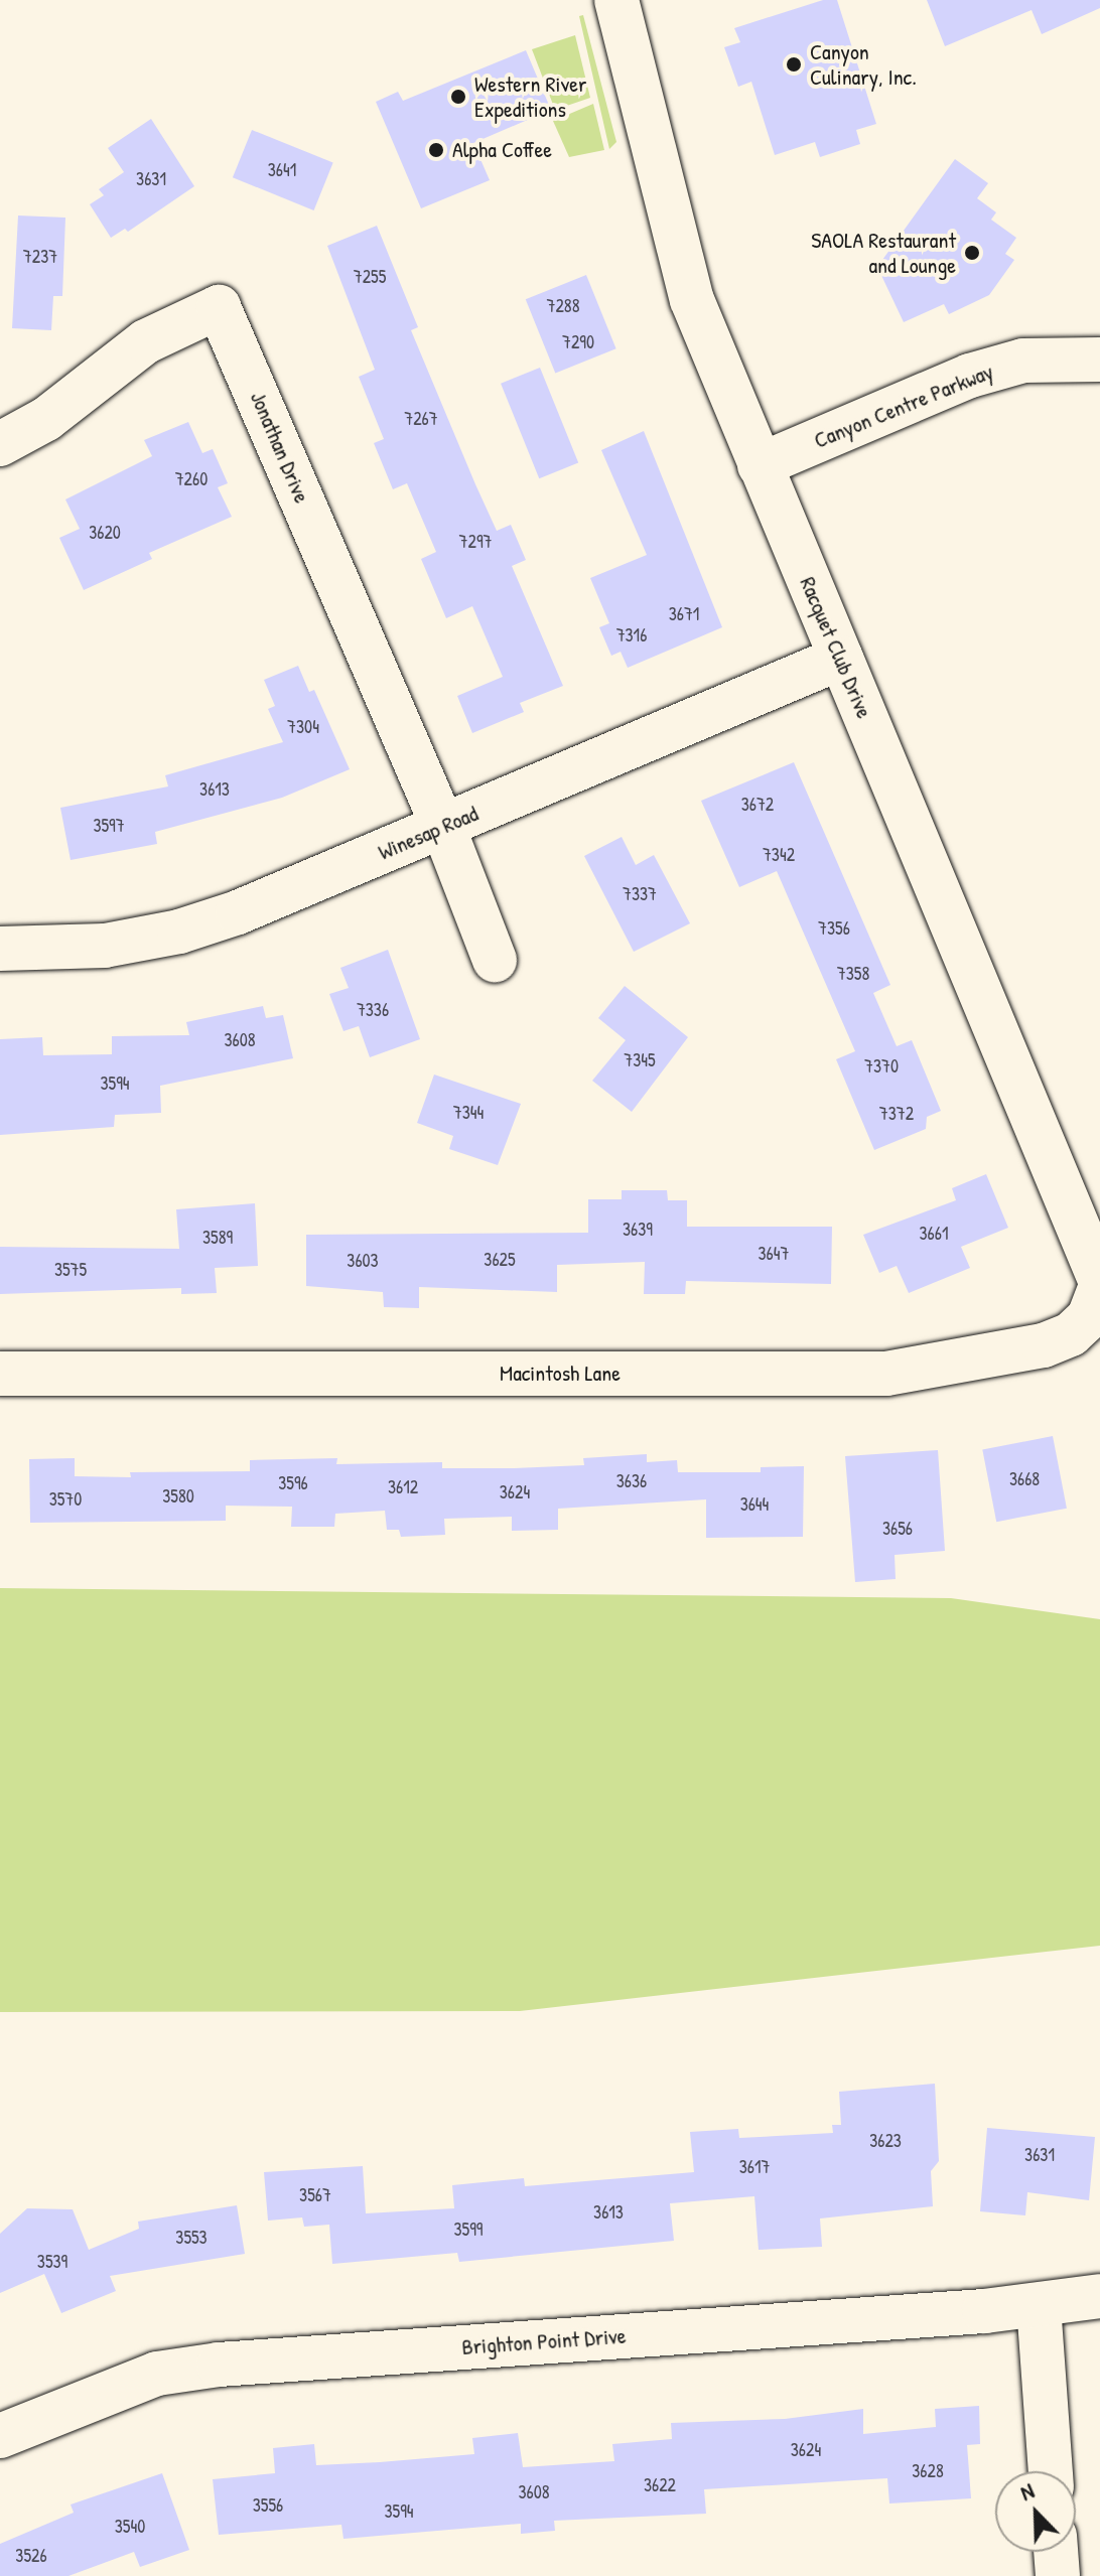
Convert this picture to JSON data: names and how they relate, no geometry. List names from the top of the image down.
{
  "streets": {
    "street": [
      "Canyon Centre Parkway",
      "Jonathan Drive",
      "Racquet Club Drive",
      "Winesap Road",
      "Macintosh Lane",
      "Brighton Point Drive"
    ]
  },
  "crossings": [
    ["Canyon Centre Parkway", "Racquet Club Drive"],
    ["Jonathan Drive", "Winesap Road"],
    ["Racquet Club Drive", "Winesap Road"],
    ["Racquet Club Drive", "Macintosh Lane"]
  ],
  "places": [
    "Canyon Culinary, Inc.",
    "Western River Expeditions",
    "Alpha Coffee",
    "SAOLA Restaurant and Lounge"
  ],
  "house_numbers": [
    "3641",
    "3631",
    "7237",
    "7255",
    "7288",
    "7290",
    "7267",
    "7260",
    "3620",
    "7297",
    "3671",
    "7316",
    "7304",
    "3613",
    "3672",
    "3597",
    "7342",
    "7337",
    "7356",
    "7358",
    "7336",
    "3608",
    "7345",
    "7370",
    "3594",
    "7344",
    "7372",
    "3639",
    "3661",
    "3589",
    "3647",
    "3625",
    "3603",
    "3575",
    "3668",
    "3636",
    "3596",
    "3612",
    "3624",
    "3580",
    "3570",
    "3644",
    "3656",
    "3623",
    "3631",
    "3617",
    "3567",
    "3613",
    "3599",
    "3553",
    "3539",
    "3624",
    "3628",
    "3622",
    "3608",
    "3556",
    "3594",
    "3540",
    "3526"
  ],
  "north": "top left"
}
